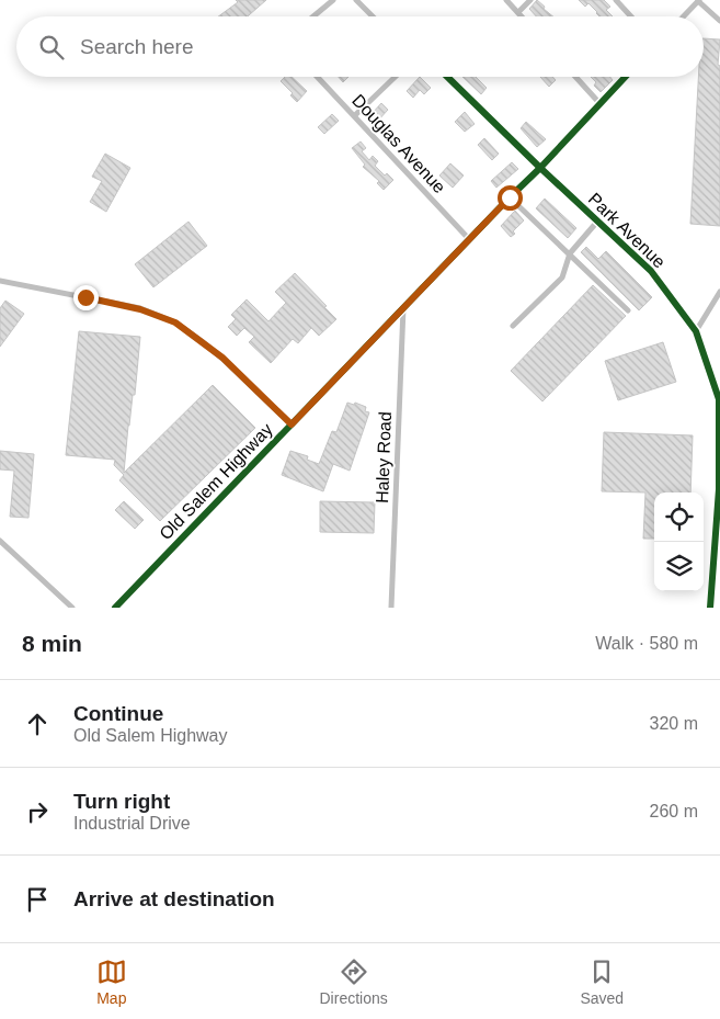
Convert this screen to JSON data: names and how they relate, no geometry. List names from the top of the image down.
{
  "streets": {
    "street": [
      "Douglas Avenue",
      "Park Avenue",
      "Haley Road",
      "Old Salem Highway"
    ]
  },
  "crossings": [
    ["Douglas Avenue", "Old Salem Highway"],
    ["Park Avenue", "Old Salem Highway"],
    ["Haley Road", "Old Salem Highway"]
  ],
  "page": {
    "search": "Search here",
    "heading": ["8 min", "Walk · 580 m"],
    "list": [
      ["Continue", "Old Salem Highway", "320 m"],
      ["Turn right", "Industrial Drive", "260 m"],
      "Arrive at destination"
    ],
    "nav": ["Map", "Directions", "Saved"]
  }
}
